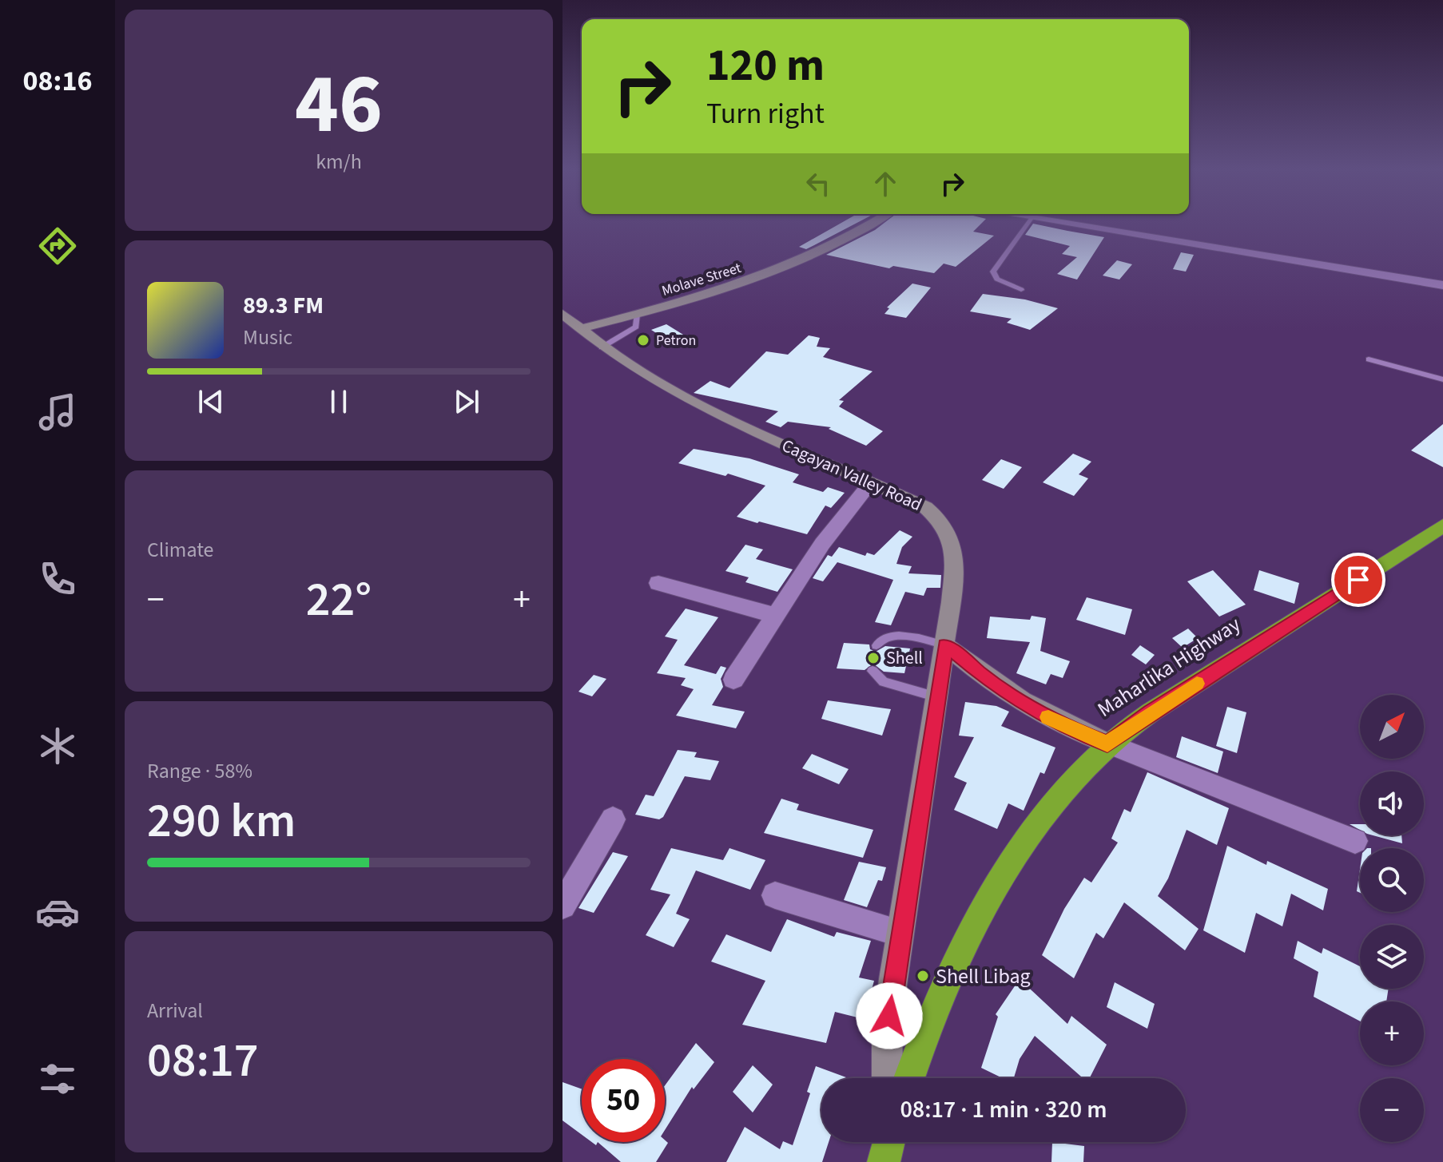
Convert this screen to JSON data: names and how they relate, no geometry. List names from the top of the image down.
{
  "streets": {
    "highway": ["Maharlika Highway"],
    "main road": ["Molave Street", "Cagayan Valley Road"]
  },
  "crossings": [
    ["Molave Street", "Cagayan Valley Road"]
  ],
  "places": ["Petron", "Shell", "Shell Libag"],
  "north": "top right",
  "page": {
    "tabs": "08:16",
    "tile": [
      ["46", "km/h"],
      "Climate",
      ["Range · 58%", "290 km"],
      ["Arrival", "08:17"]
    ],
    "turn": ["120 m", "Turn right"],
    "song": ["89.3 FM", "Music"],
    "heat": ["−", "22°", "+"],
    "map_buttons": ["+", "−"],
    "limit": "50",
    "trip": "08:17 · 1 min · 320 m"
  }
}
